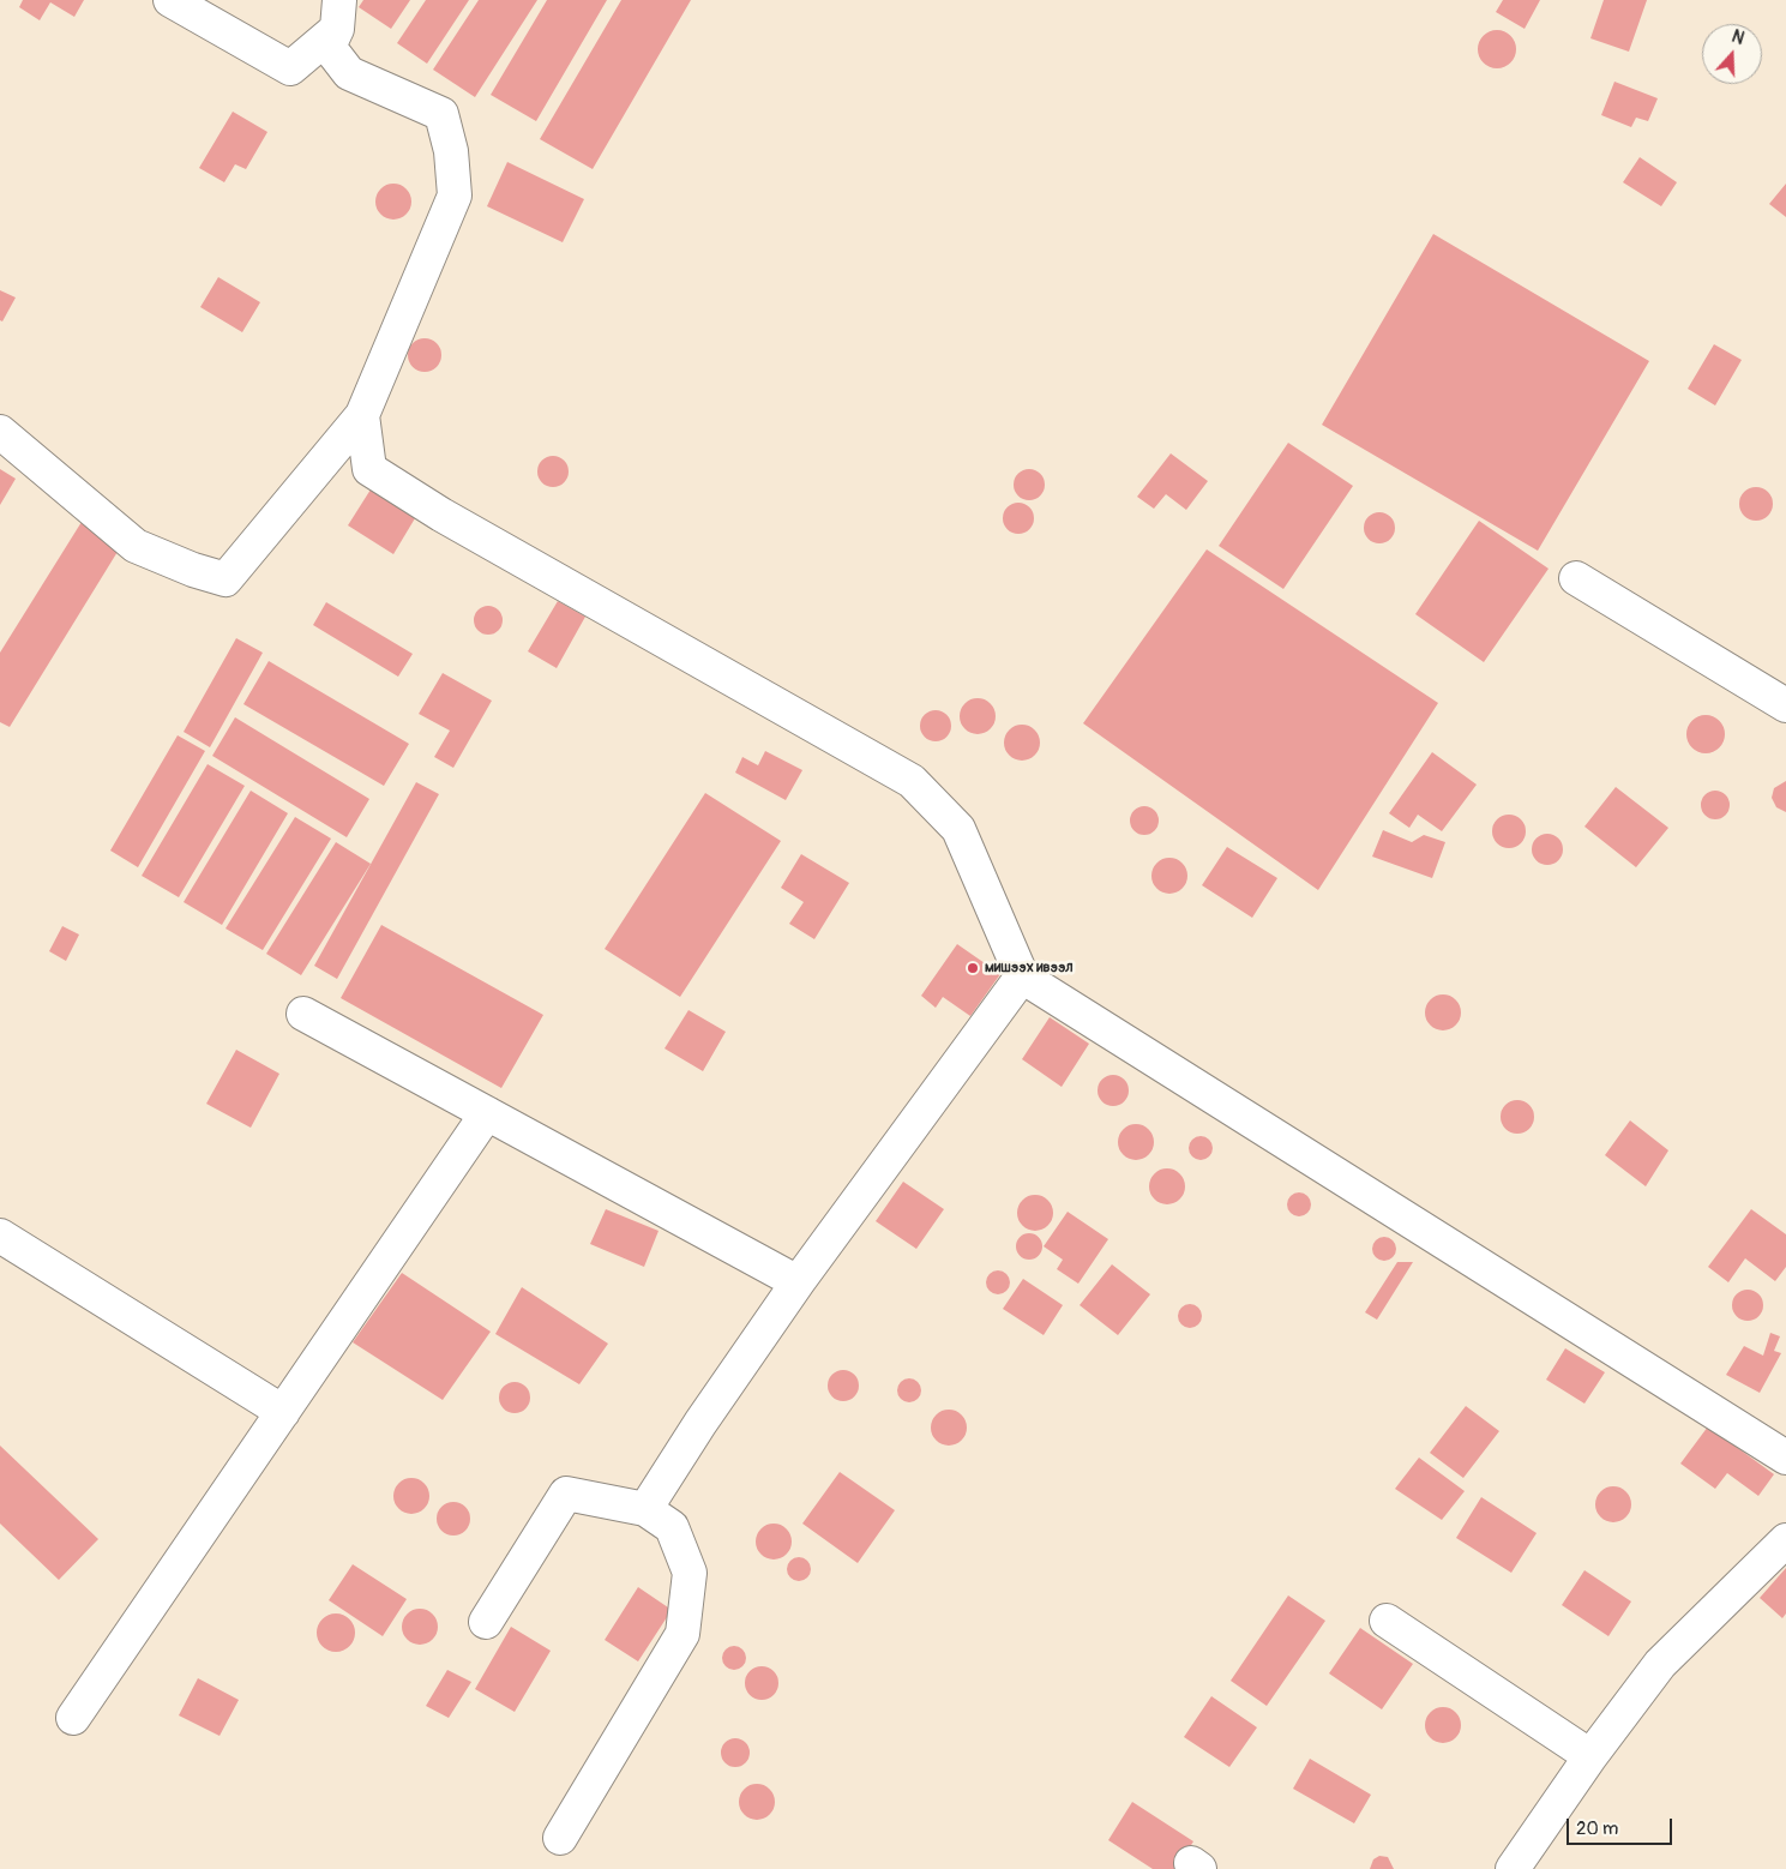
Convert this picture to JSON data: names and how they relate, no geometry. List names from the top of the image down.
{
  "places": ["мишээх ивээл"],
  "scale_bar": "20 m",
  "north": "top"
}
